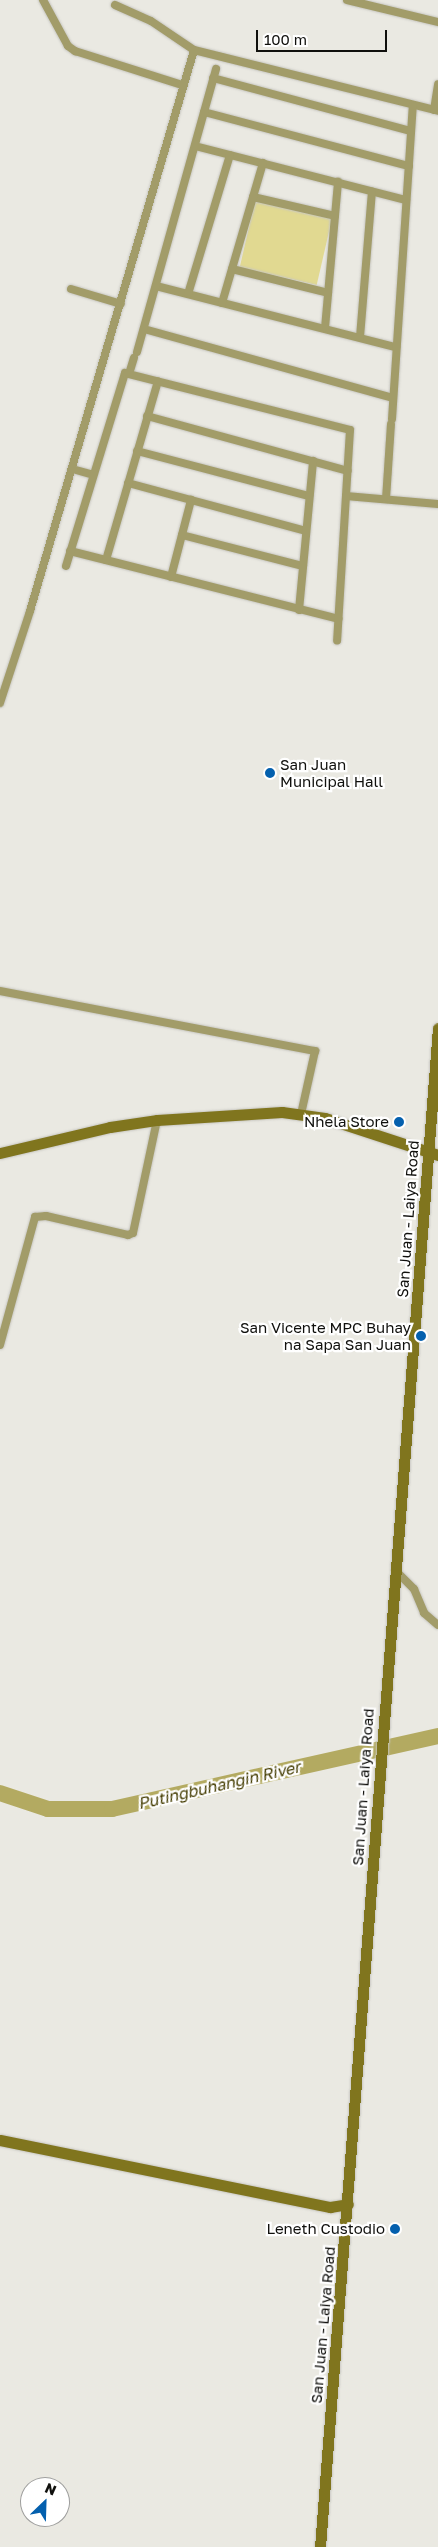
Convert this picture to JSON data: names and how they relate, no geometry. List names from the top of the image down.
{
  "streets": {
    "main road": ["San Juan - Laiya Road"]
  },
  "water": ["Putingbuhangin River"],
  "places": [
    "San Juan Municipal Hall",
    "Nhela Store",
    "San Vicente MPC Buhay na Sapa San Juan",
    "Leneth Custodio"
  ],
  "scale_bar": "100 m",
  "north": "top right"
}
